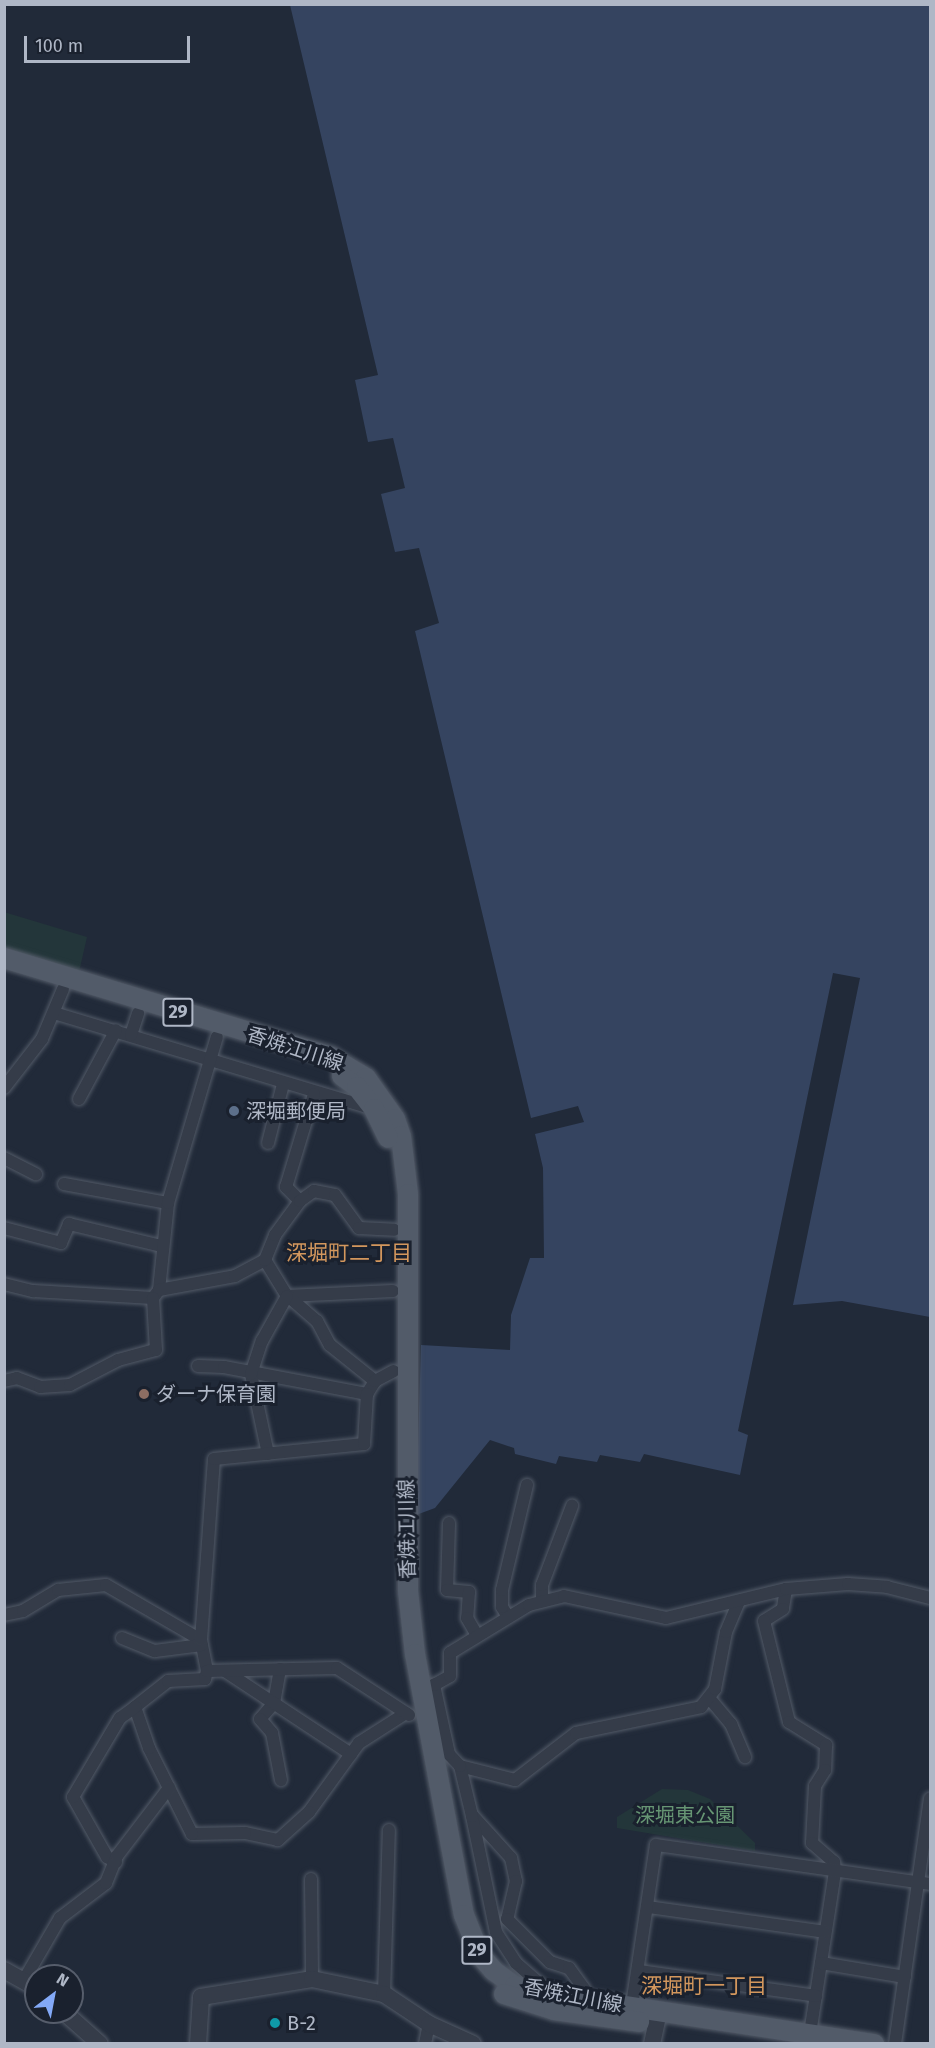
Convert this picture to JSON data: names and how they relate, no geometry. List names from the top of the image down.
{
  "streets": {
    "main road": ["29", "香焼江川線"]
  },
  "districts": ["深堀町二丁目", "深堀町一丁目"],
  "parks": ["深堀東公園"],
  "places": ["深堀郵便局", "ダーナ保育園", "B-2"],
  "scale_bar": "100 m",
  "north": "top right"
}
